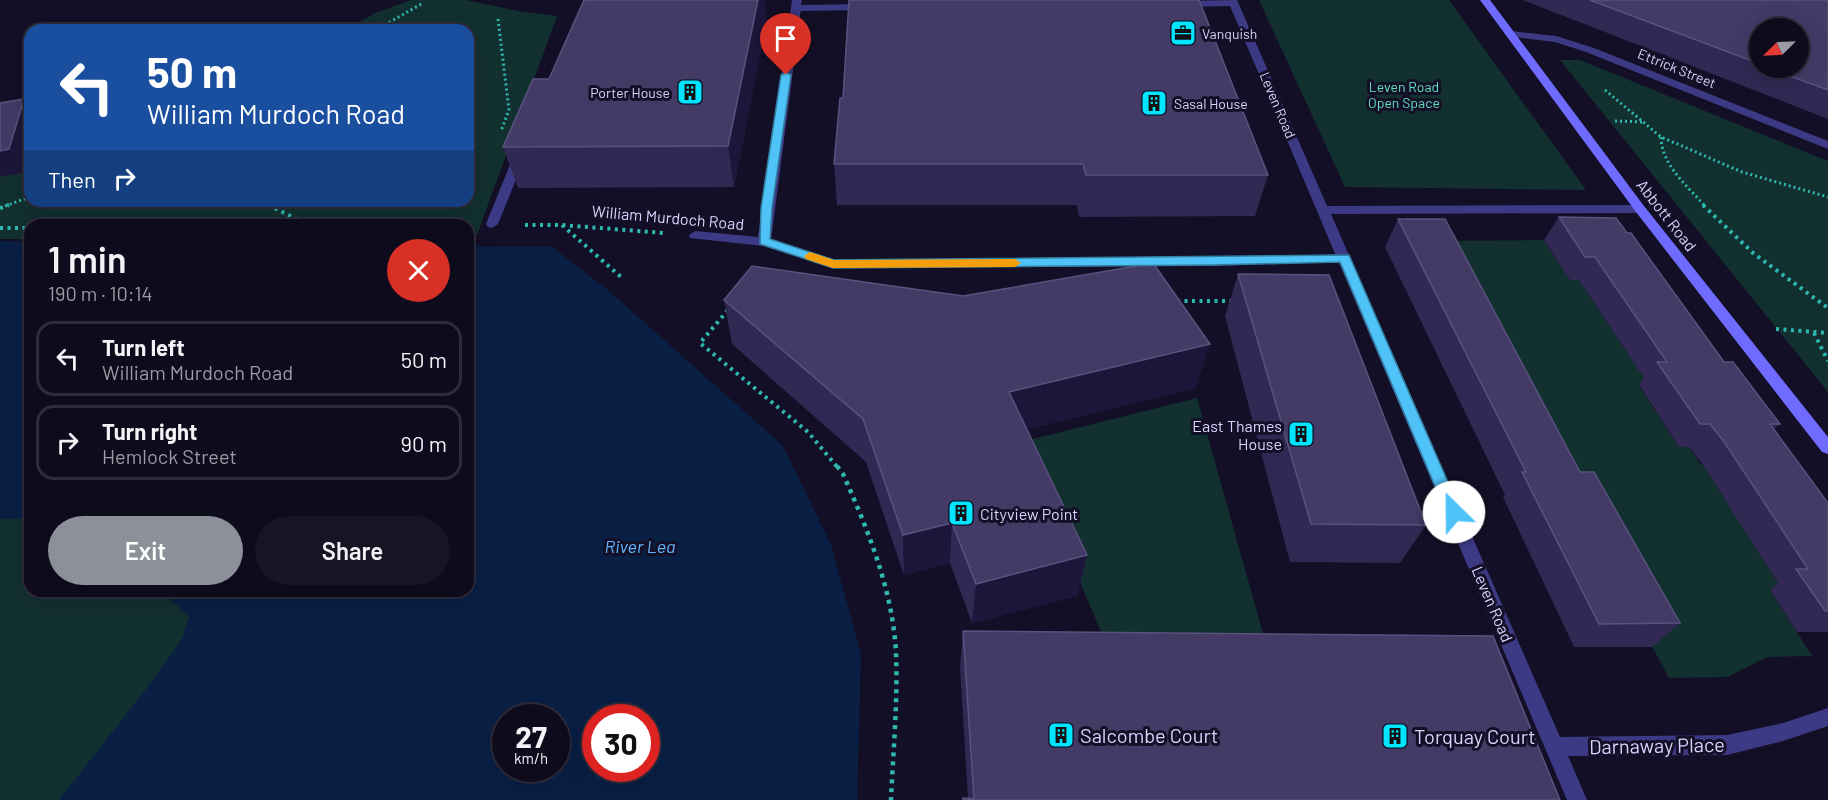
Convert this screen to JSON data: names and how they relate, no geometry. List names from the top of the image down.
{
  "streets": {
    "main road": ["Abbott Road"],
    "street": [
      "Ettrick Street",
      "Leven Road",
      "William Murdoch Road",
      "Darnaway Place"
    ]
  },
  "crossings": [
    ["Ettrick Street", "Abbott Road"],
    ["Leven Road", "William Murdoch Road"],
    ["Leven Road", "Darnaway Place"]
  ],
  "water": ["River Lea"],
  "parks": ["Leven Road Open Space"],
  "places": {
    "office": ["Vanquish"],
    "building": [
      "Porter House",
      "Sasal House",
      "East Thames House",
      "Cityview Point",
      "Salcombe Court",
      "Torquay Court"
    ]
  },
  "north": "bottom left",
  "page": {
    "turn": ["50 m", "William Murdoch Road"],
    "then": "Then",
    "heading": ["1 min", "190 m · 10:14"],
    "list": [
      {
        "name": "Turn left",
        "note": "William Murdoch Road",
        "value": "50 m"
      },
      {
        "name": "Turn right",
        "note": "Hemlock Street",
        "value": "90 m"
      }
    ],
    "buttons": ["Exit", "Share"],
    "speed": "27 km/h",
    "limit": "30"
  }
}
